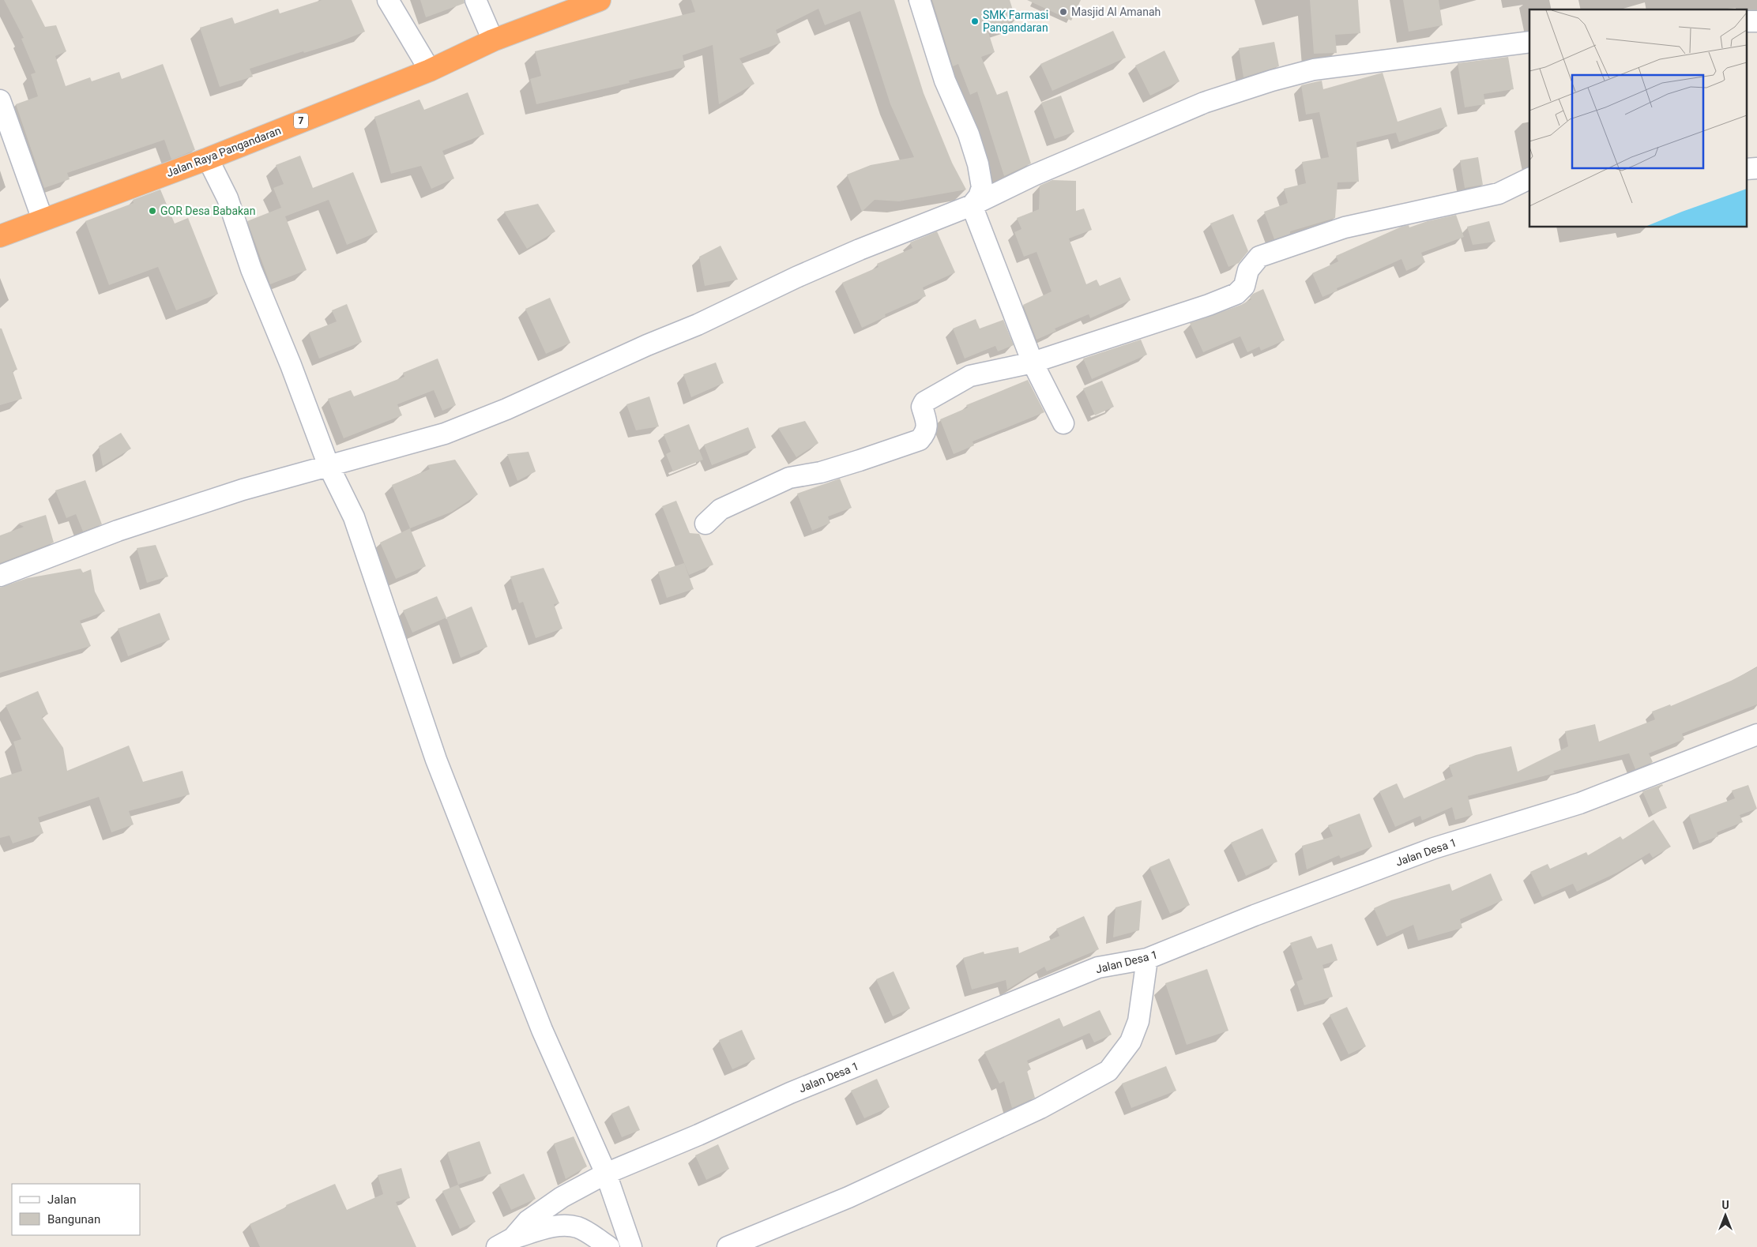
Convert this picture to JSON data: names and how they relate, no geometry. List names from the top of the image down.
{
  "streets": {
    "highway": ["7", "Jalan Raya Pangandaran"],
    "street": ["Jalan Desa 1"]
  },
  "places": ["Masjid Al Amanah", "SMK Farmasi Pangandaran", "GOR Desa Babakan"],
  "legend": ["Jalan", "Bangunan"],
  "north": "top"
}
